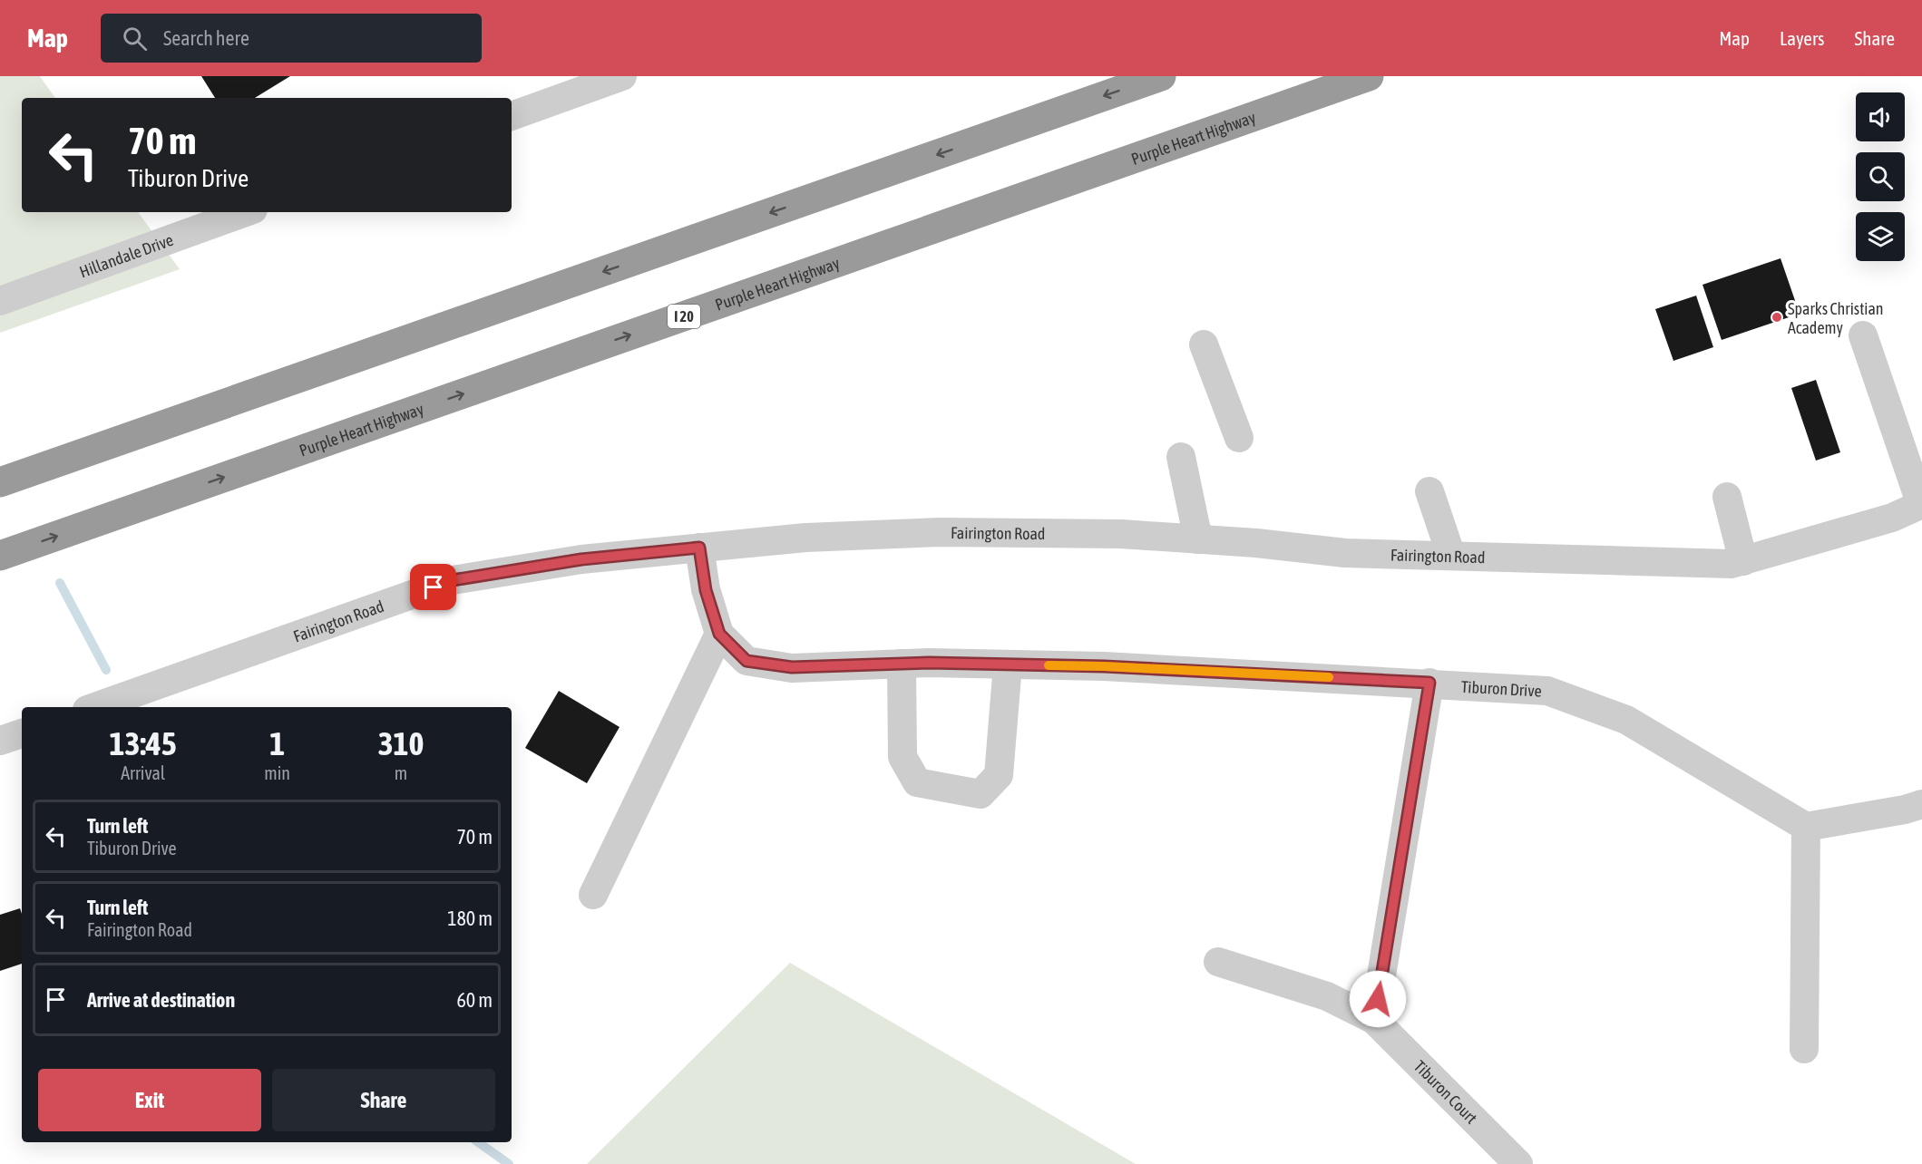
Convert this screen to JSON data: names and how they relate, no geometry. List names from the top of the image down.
{
  "streets": {
    "highway": ["Purple Heart Highway", "I 20"],
    "street": [
      "Hillandale Drive",
      "Fairington Road",
      "Tiburon Drive",
      "Tiburon Court"
    ]
  },
  "crossings": [
    ["Fairington Road", "Tiburon Drive"]
  ],
  "places": ["Sparks Christian Academy"],
  "page": {
    "header": "Map",
    "search": "Search here",
    "nav": ["Map", "Layers", "Share"],
    "turn": ["70 m", "Tiburon Drive"],
    "eta": [
      "13:45",
      "Arrival",
      "1",
      "min",
      "310",
      "m"
    ],
    "list": [
      {
        "name": "Turn left",
        "note": "Tiburon Drive",
        "value": "70 m"
      },
      {
        "name": "Turn left",
        "note": "Fairington Road",
        "value": "180 m"
      },
      {
        "name": "Arrive at destination",
        "value": "60 m"
      }
    ],
    "buttons": ["Exit", "Share"]
  }
}
